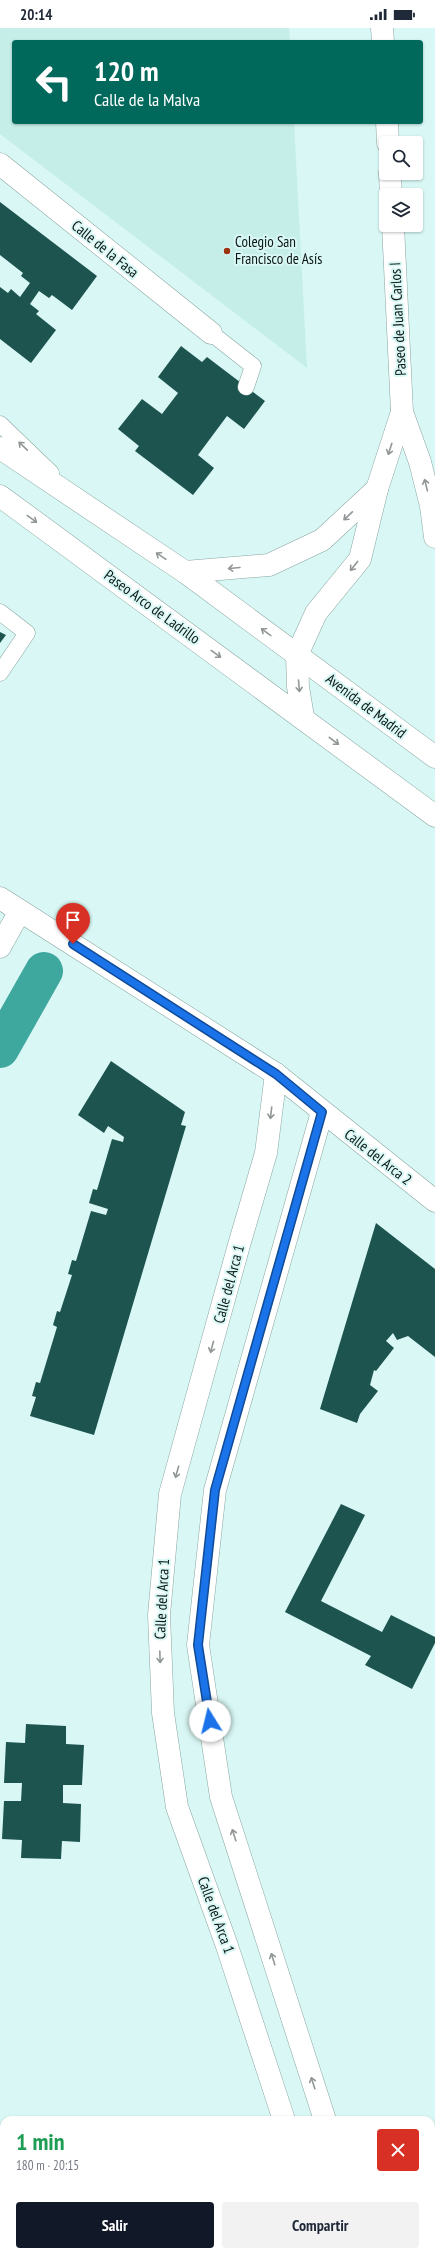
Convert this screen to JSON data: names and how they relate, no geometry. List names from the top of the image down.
{
  "streets": {
    "street": [
      "Calle de la Fasa",
      "Paseo de Juan Carlos I",
      "Paseo Arco de Ladrillo",
      "Avenida de Madrid",
      "Calle del Arca 2",
      "Calle del Arca 1"
    ]
  },
  "crossings": [
    ["Paseo de Juan Carlos I", "Paseo Arco de Ladrillo"],
    ["Paseo de Juan Carlos I", "Avenida de Madrid"],
    ["Calle del Arca 2", "Calle del Arca 1"]
  ],
  "places": ["Colegio San Francisco de Asís"],
  "page": {
    "status": "20:14",
    "turn": ["120 m", "Calle de la Malva"],
    "heading": ["1 min", "180 m · 20:15"],
    "buttons": ["Salir", "Compartir"]
  }
}
